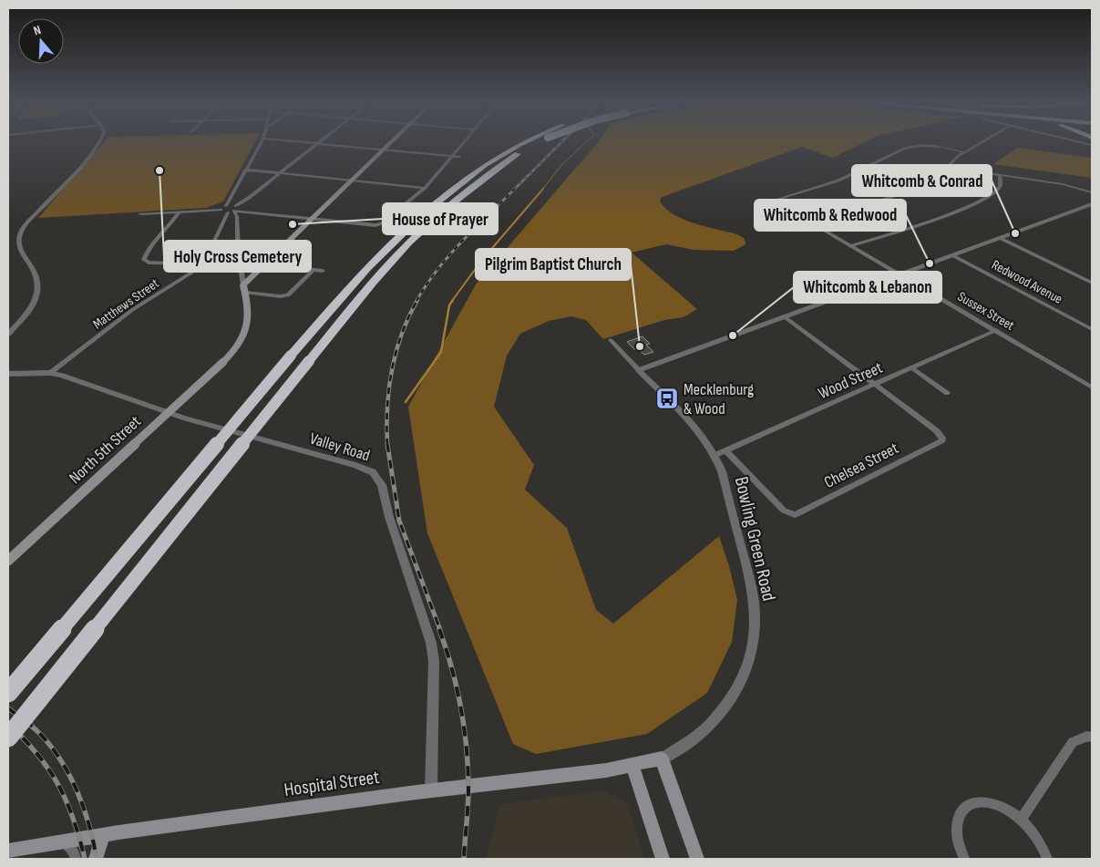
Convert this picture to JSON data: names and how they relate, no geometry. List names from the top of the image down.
{
  "streets": {
    "main road": ["North 5th Street", "Hospital Street"],
    "street": [
      "Redwood Avenue",
      "Matthews Street",
      "Sussex Street",
      "Wood Street",
      "Valley Road",
      "Chelsea Street",
      "Bowling Green Road"
    ]
  },
  "crossings": [
    ["Matthews Street", "Valley Road"],
    ["Sussex Street", "Wood Street"],
    ["Wood Street", "Chelsea Street"],
    ["Wood Street", "Bowling Green Road"],
    ["Valley Road", "Hospital Street"],
    ["Chelsea Street", "Bowling Green Road"],
    ["Bowling Green Road", "Hospital Street"]
  ],
  "places": {
    "other": [
      "Holy Cross Cemetery",
      "House of Prayer",
      "Whitcomb & Conrad",
      "Whitcomb & Redwood",
      "Whitcomb & Lebanon",
      "Pilgrim Baptist Church"
    ],
    "bus stop": ["Mecklenburg & Wood"]
  },
  "north": "top"
}
